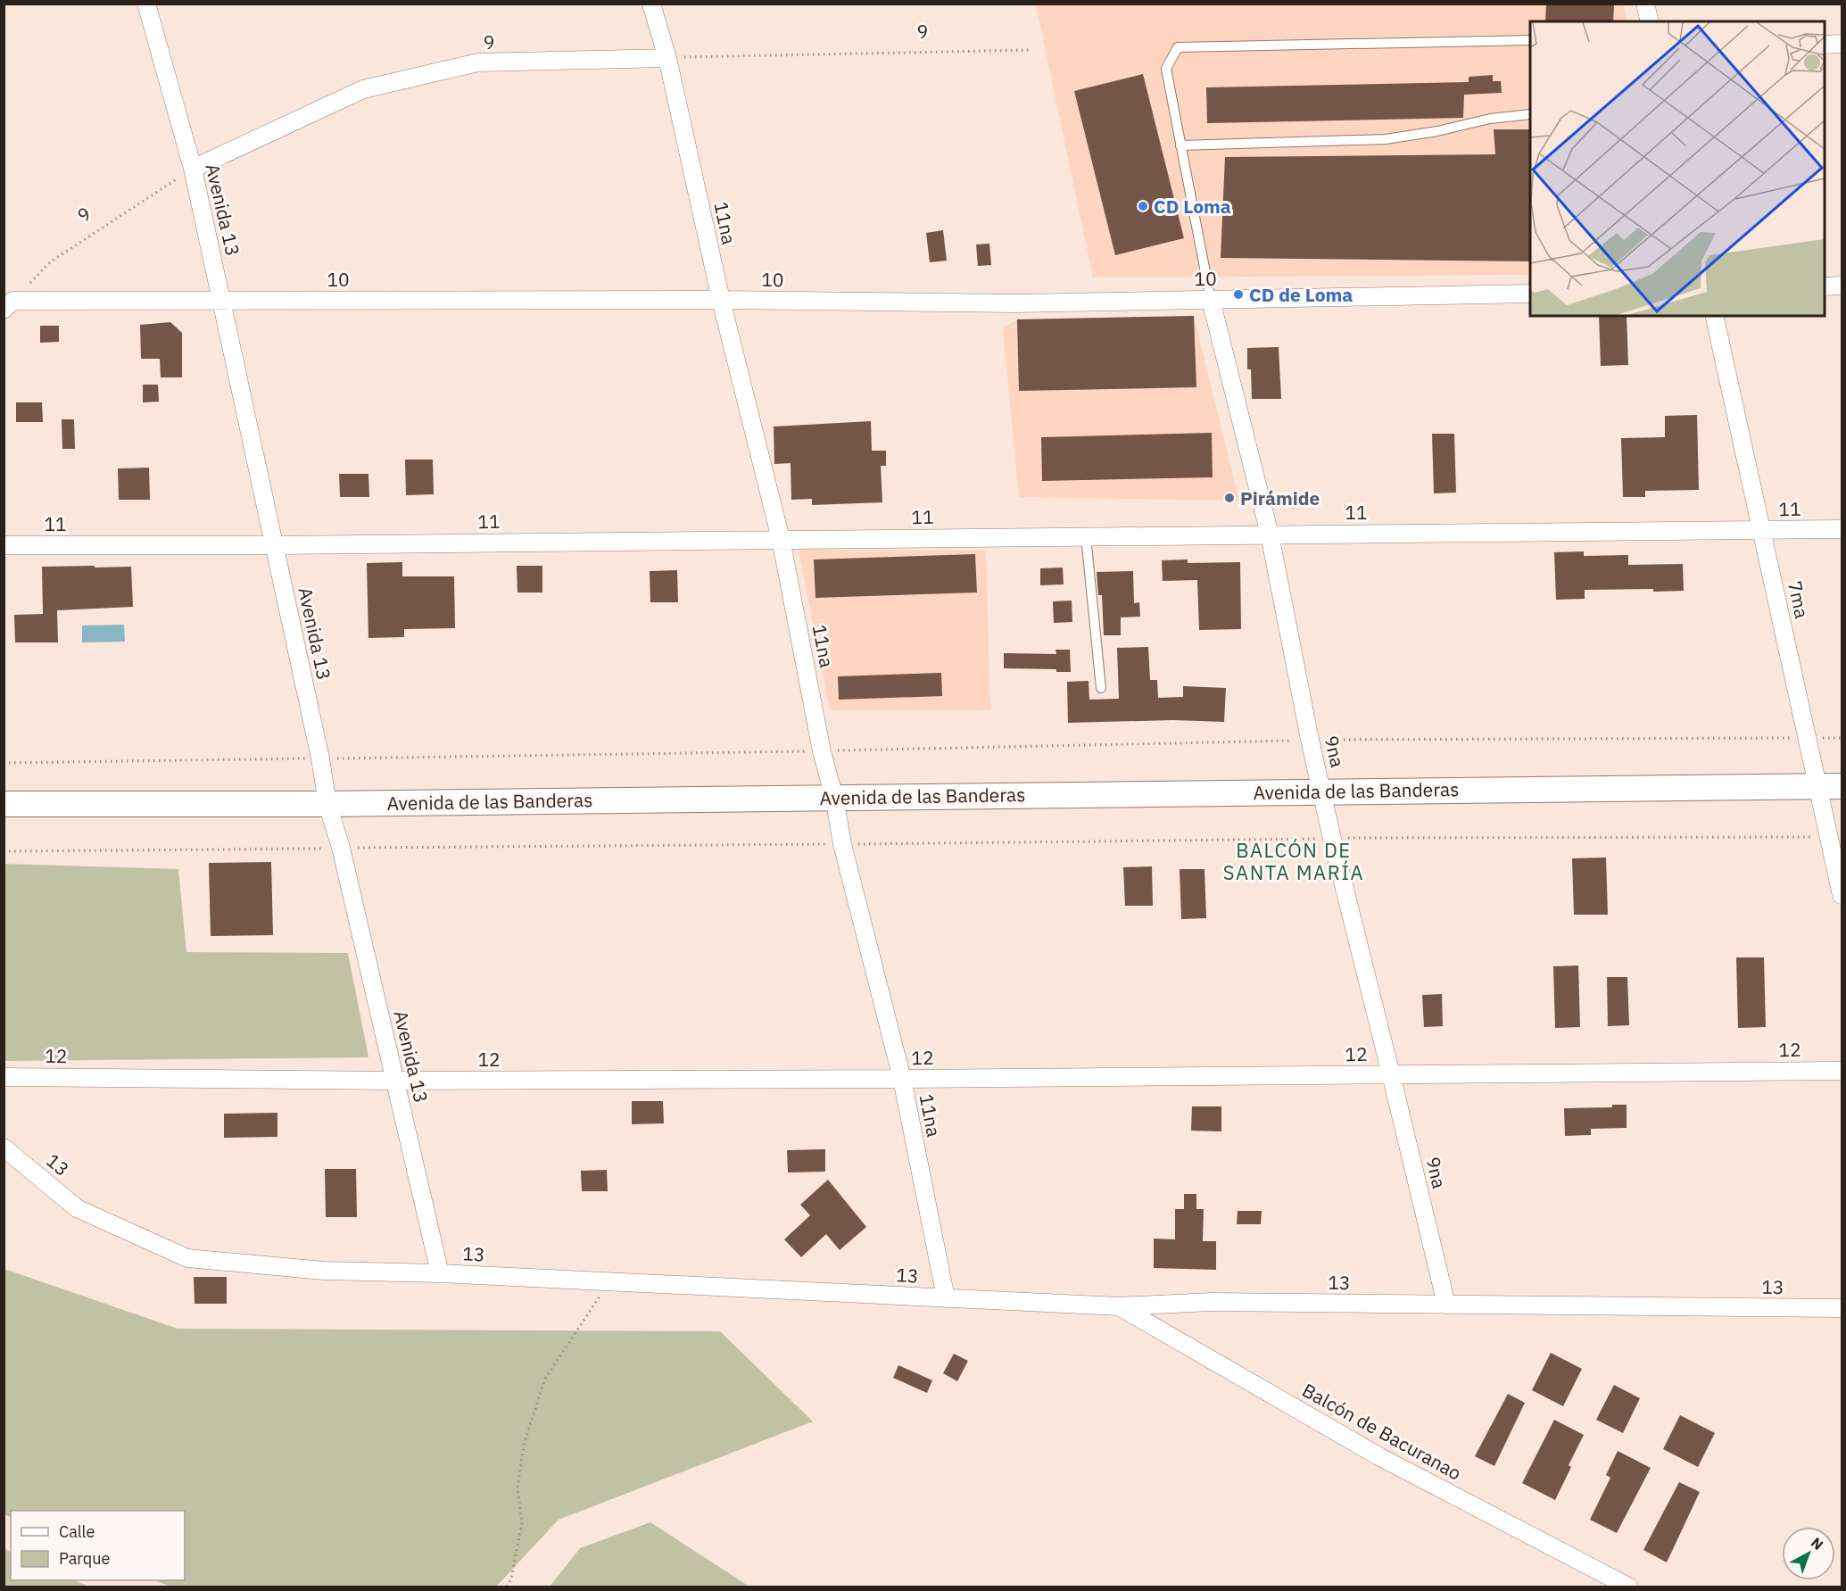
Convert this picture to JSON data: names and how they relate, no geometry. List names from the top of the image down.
{
  "streets": {
    "street": [
      "9",
      "Avenida 13",
      "11na",
      "10",
      "11",
      "7ma",
      "9na",
      "Avenida de las Banderas",
      "12",
      "13",
      "Balcón de Bacuranao"
    ]
  },
  "crossings": [
    ["9", "Avenida 13"],
    ["9", "11na"],
    ["9", "10"],
    ["Avenida 13", "10"],
    ["Avenida 13", "11"],
    ["Avenida 13", "Avenida de las Banderas"],
    ["Avenida 13", "12"],
    ["Avenida 13", "13"],
    ["11na", "10"],
    ["11na", "11"],
    ["11na", "Avenida de las Banderas"],
    ["11na", "12"],
    ["11na", "13"],
    ["10", "9na"],
    ["11", "7ma"],
    ["11", "9na"],
    ["7ma", "Avenida de las Banderas"],
    ["9na", "Avenida de las Banderas"],
    ["9na", "12"],
    ["9na", "13"],
    ["13", "Balcón de Bacuranao"]
  ],
  "districts": ["BALCÓN DE SANTA MARÍA"],
  "places": ["CD Loma", "CD de Loma", "Pirámide"],
  "legend": ["Calle", "Parque"],
  "north": "top right"
}
